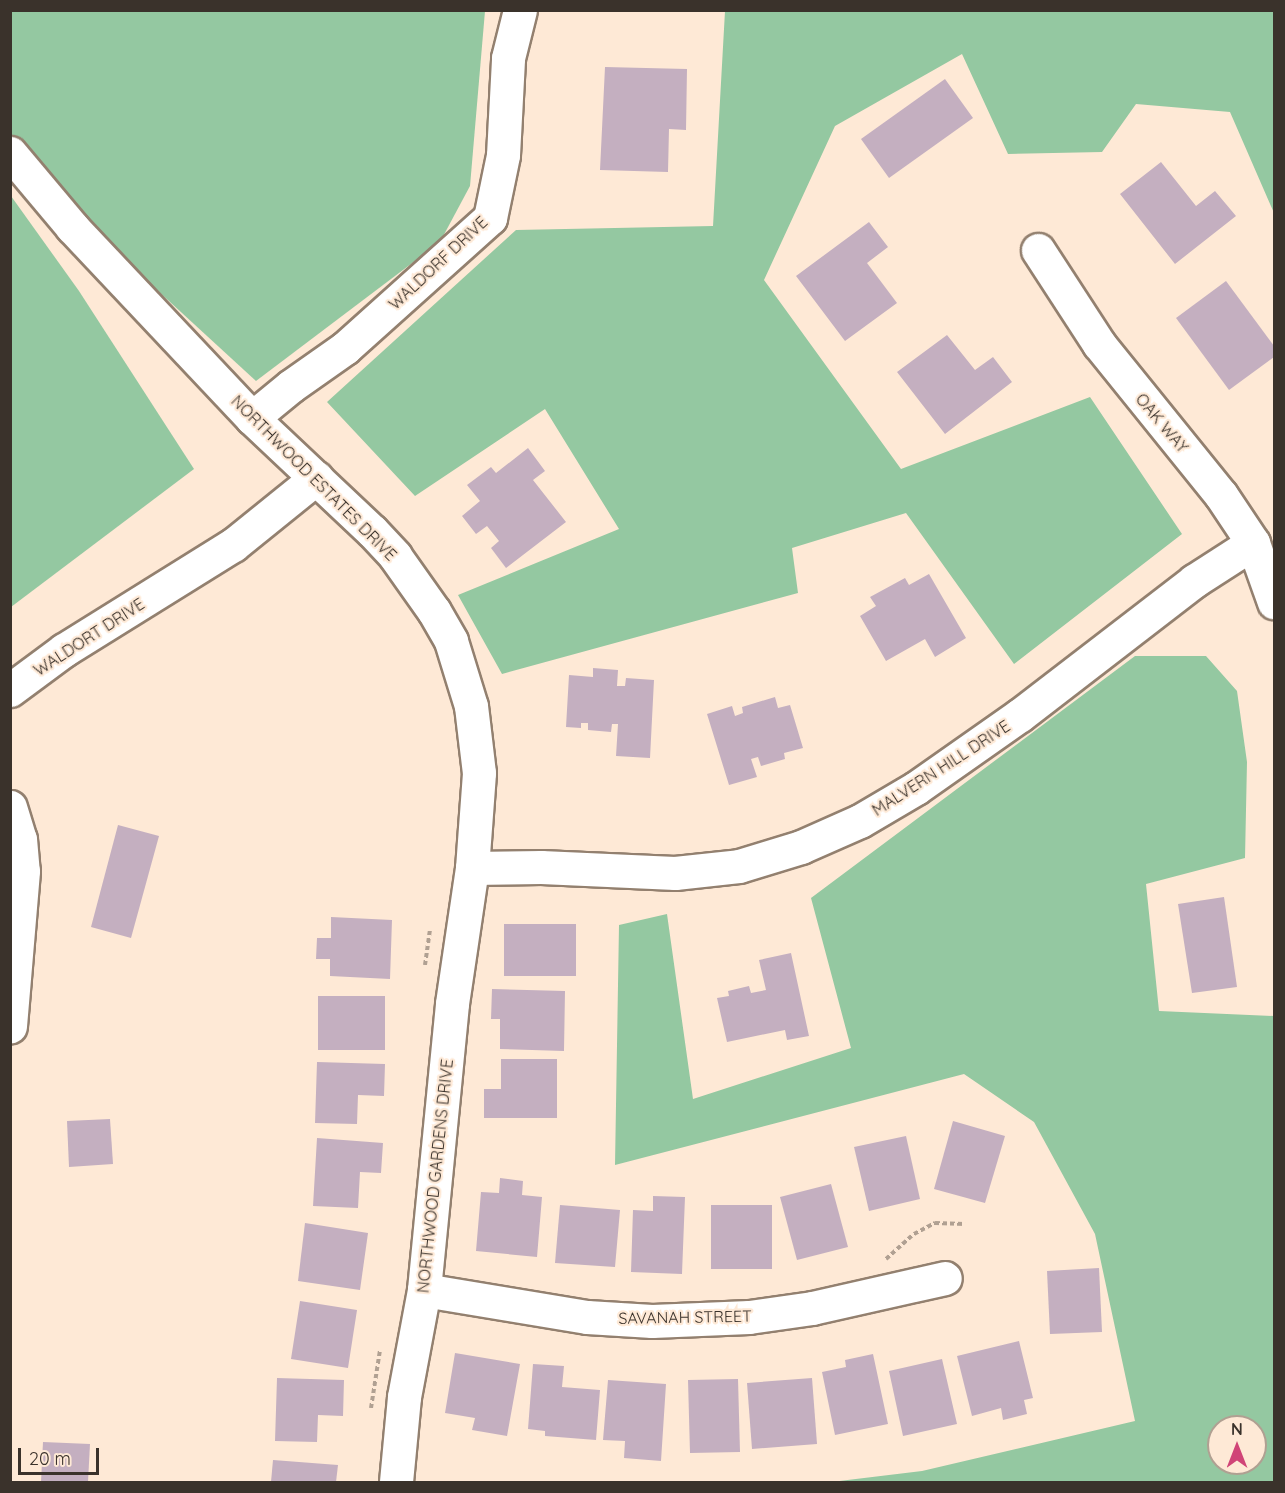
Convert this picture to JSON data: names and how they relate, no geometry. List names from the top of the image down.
{
  "streets": {
    "street": [
      "WALDORF DRIVE",
      "OAK WAY",
      "NORTHWOOD ESTATES DRIVE",
      "WALDORT DRIVE",
      "MALVERN HILL DRIVE",
      "NORTHWOOD GARDENS DRIVE",
      "SAVANAH STREET"
    ]
  },
  "crossings": [
    ["WALDORF DRIVE", "NORTHWOOD ESTATES DRIVE"],
    ["OAK WAY", "MALVERN HILL DRIVE"],
    ["NORTHWOOD ESTATES DRIVE", "WALDORT DRIVE"],
    ["NORTHWOOD ESTATES DRIVE", "MALVERN HILL DRIVE"],
    ["NORTHWOOD ESTATES DRIVE", "NORTHWOOD GARDENS DRIVE"],
    ["MALVERN HILL DRIVE", "NORTHWOOD GARDENS DRIVE"],
    ["NORTHWOOD GARDENS DRIVE", "SAVANAH STREET"]
  ],
  "scale_bar": "20 m",
  "north": "top"
}
